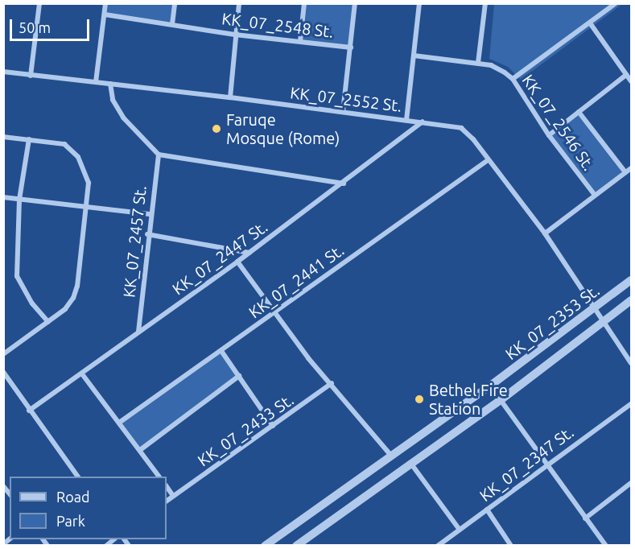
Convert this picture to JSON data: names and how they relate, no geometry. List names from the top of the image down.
{
  "streets": {
    "street": [
      "KK_07_2548 St.",
      "KK_07_2552 St.",
      "KK_07_2546 St.",
      "KK_07_2457 St.",
      "KK_07_2447 St.",
      "KK_07_2441 St.",
      "KK_07_2353 St.",
      "KK_07_2433 St.",
      "KK_07_2347 St."
    ]
  },
  "crossings": [
    ["KK_07_2552 St.", "KK_07_2447 St."],
    ["KK_07_2552 St.", "KK_07_2441 St."],
    ["KK_07_2552 St.", "KK_07_2353 St."],
    ["KK_07_2457 St.", "KK_07_2447 St."]
  ],
  "places": ["Faruqe Mosque (Rome)", "Bethel Fire Station"],
  "legend": ["Road", "Park"],
  "scale_bar": "50 m"
}
